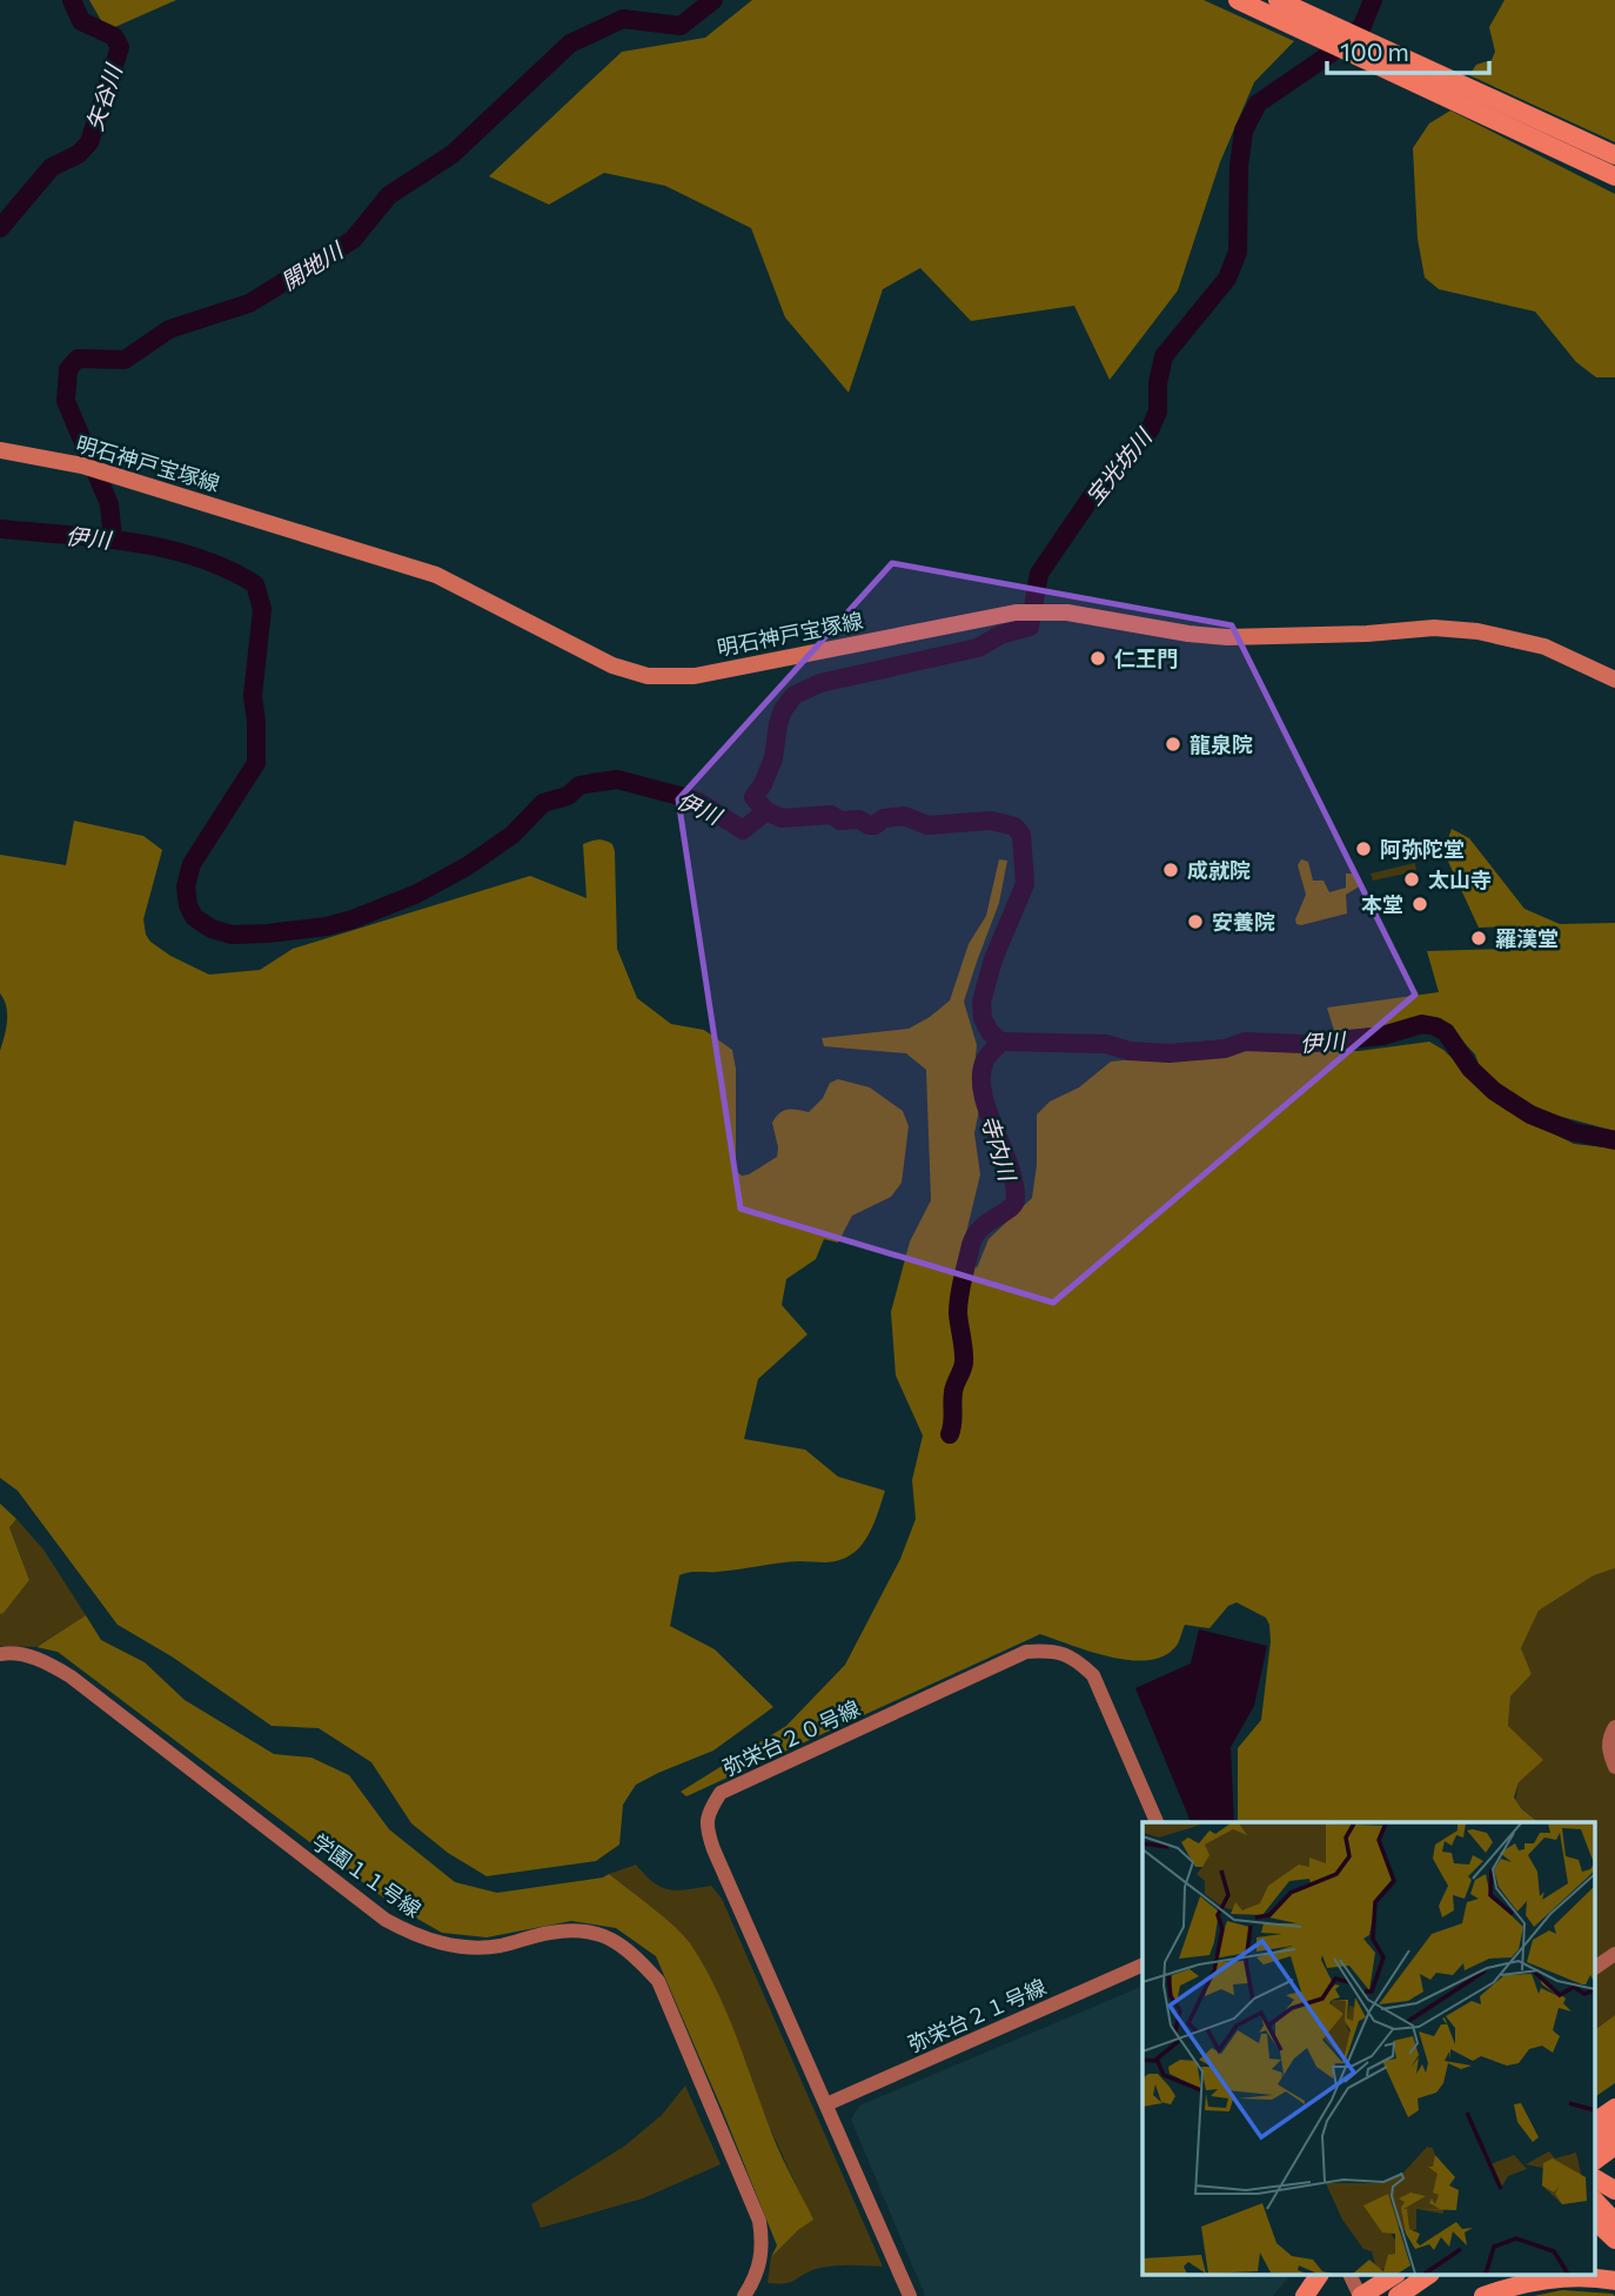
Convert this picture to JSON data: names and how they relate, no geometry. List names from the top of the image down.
{
  "streets": {
    "main road": ["明石神戸宝塚線"],
    "street": ["弥栄台２０号線", "学園１１号線", "弥栄台２１号線"]
  },
  "crossings": [
    ["弥栄台２０号線", "弥栄台２１号線"]
  ],
  "water": [
    "矢谷川",
    "開地川",
    "宝光坊川",
    "伊川",
    "寺内川"
  ],
  "places": [
    "仁王門",
    "龍泉院",
    "阿弥陀堂",
    "成就院",
    "太山寺",
    "本堂",
    "安養院",
    "羅漢堂"
  ],
  "scale_bar": "100 m"
}
